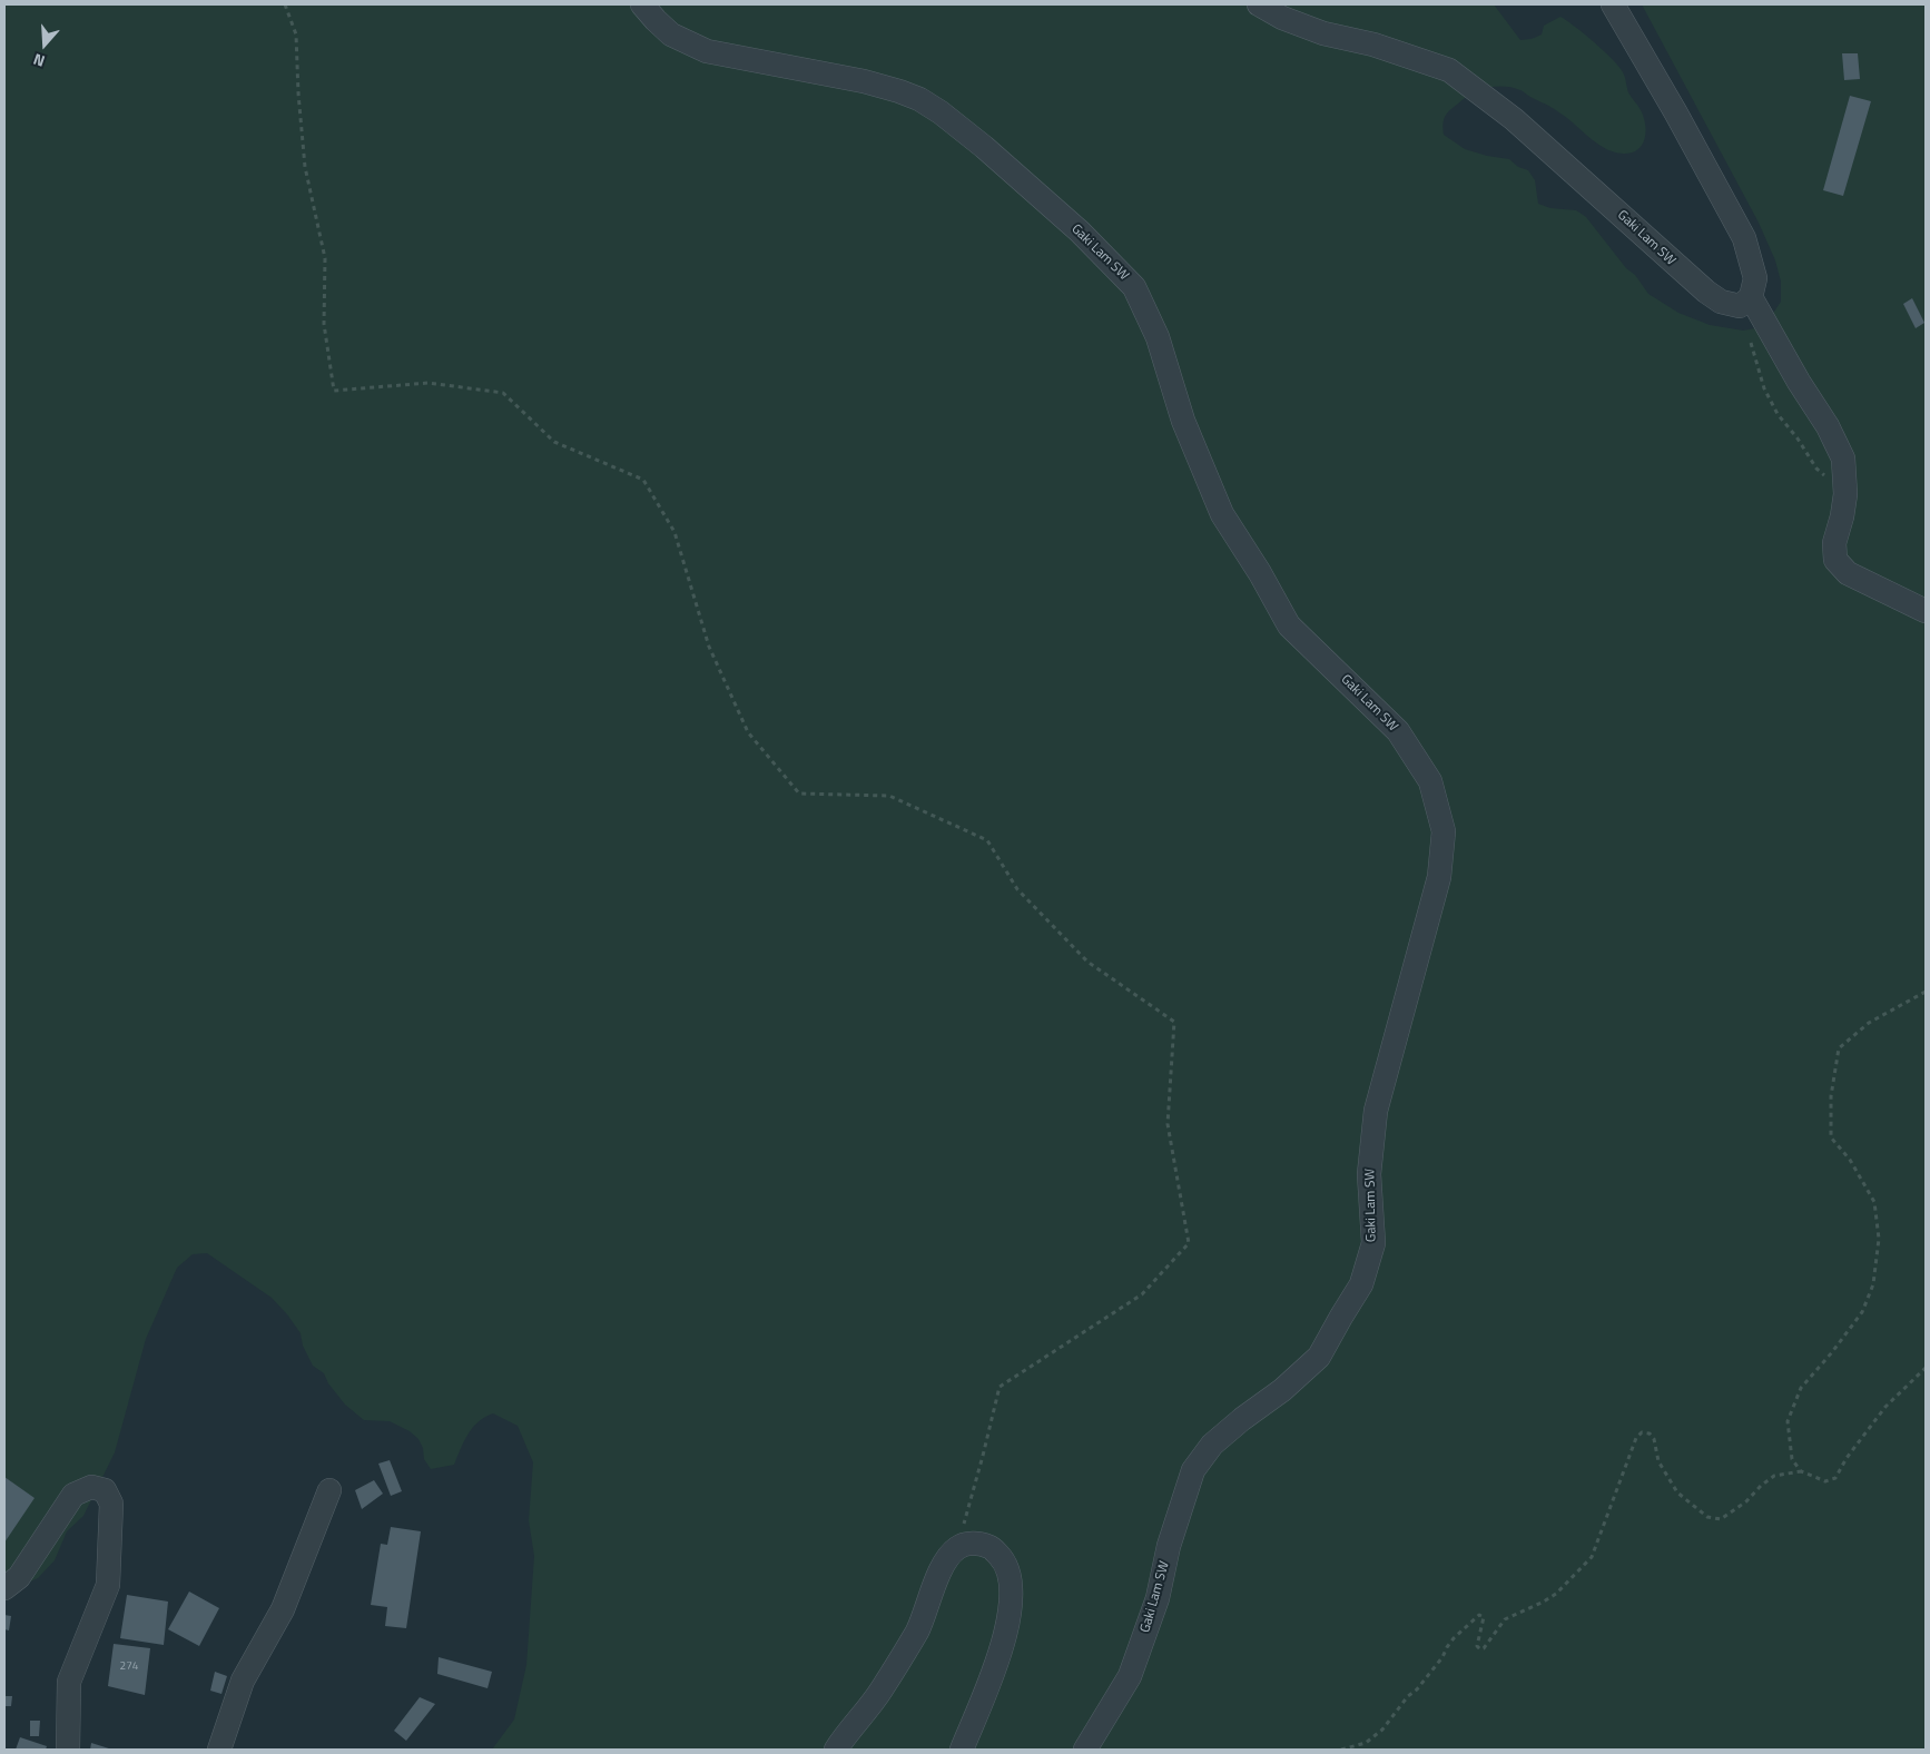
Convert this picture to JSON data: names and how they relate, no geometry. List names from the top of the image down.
{
  "streets": {
    "street": ["Gaki Lam SW"]
  },
  "house_numbers": ["274"],
  "north": "bottom"
}
